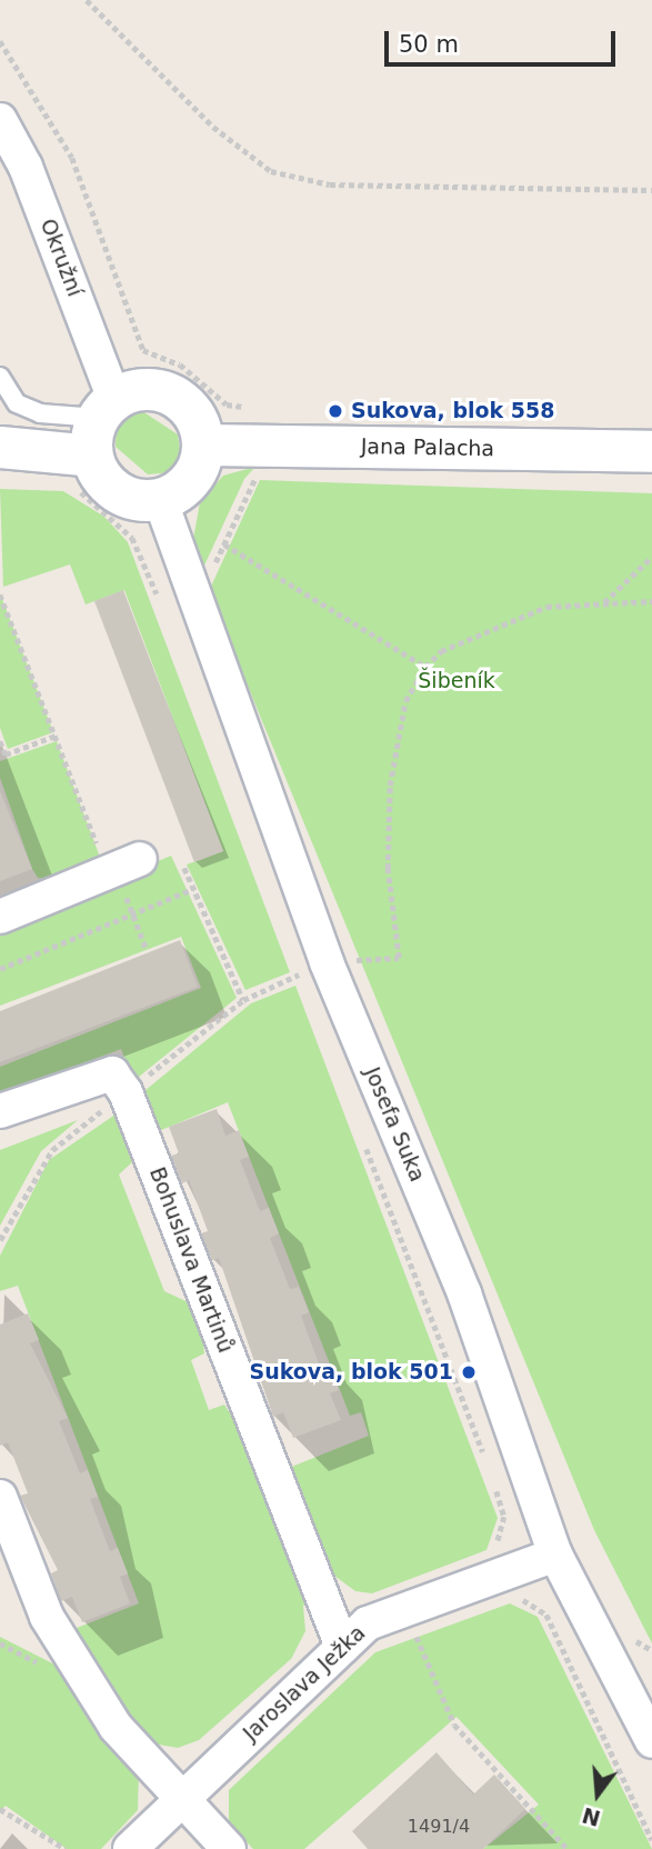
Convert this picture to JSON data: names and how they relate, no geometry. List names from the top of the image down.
{
  "streets": {
    "street": [
      "Okružní",
      "Jana Palacha",
      "Josefa Suka",
      "Bohuslava Martinů",
      "Jaroslava Ježka"
    ]
  },
  "crossings": [
    ["Okružní", "Jana Palacha"],
    ["Okružní", "Josefa Suka"],
    ["Jana Palacha", "Josefa Suka"],
    ["Josefa Suka", "Jaroslava Ježka"],
    ["Bohuslava Martinů", "Jaroslava Ježka"]
  ],
  "parks": ["Šibeník"],
  "places": ["Sukova, blok 558", "Sukova, blok 501"],
  "house_numbers": ["1491/4"],
  "scale_bar": "50 m",
  "north": "bottom"
}
